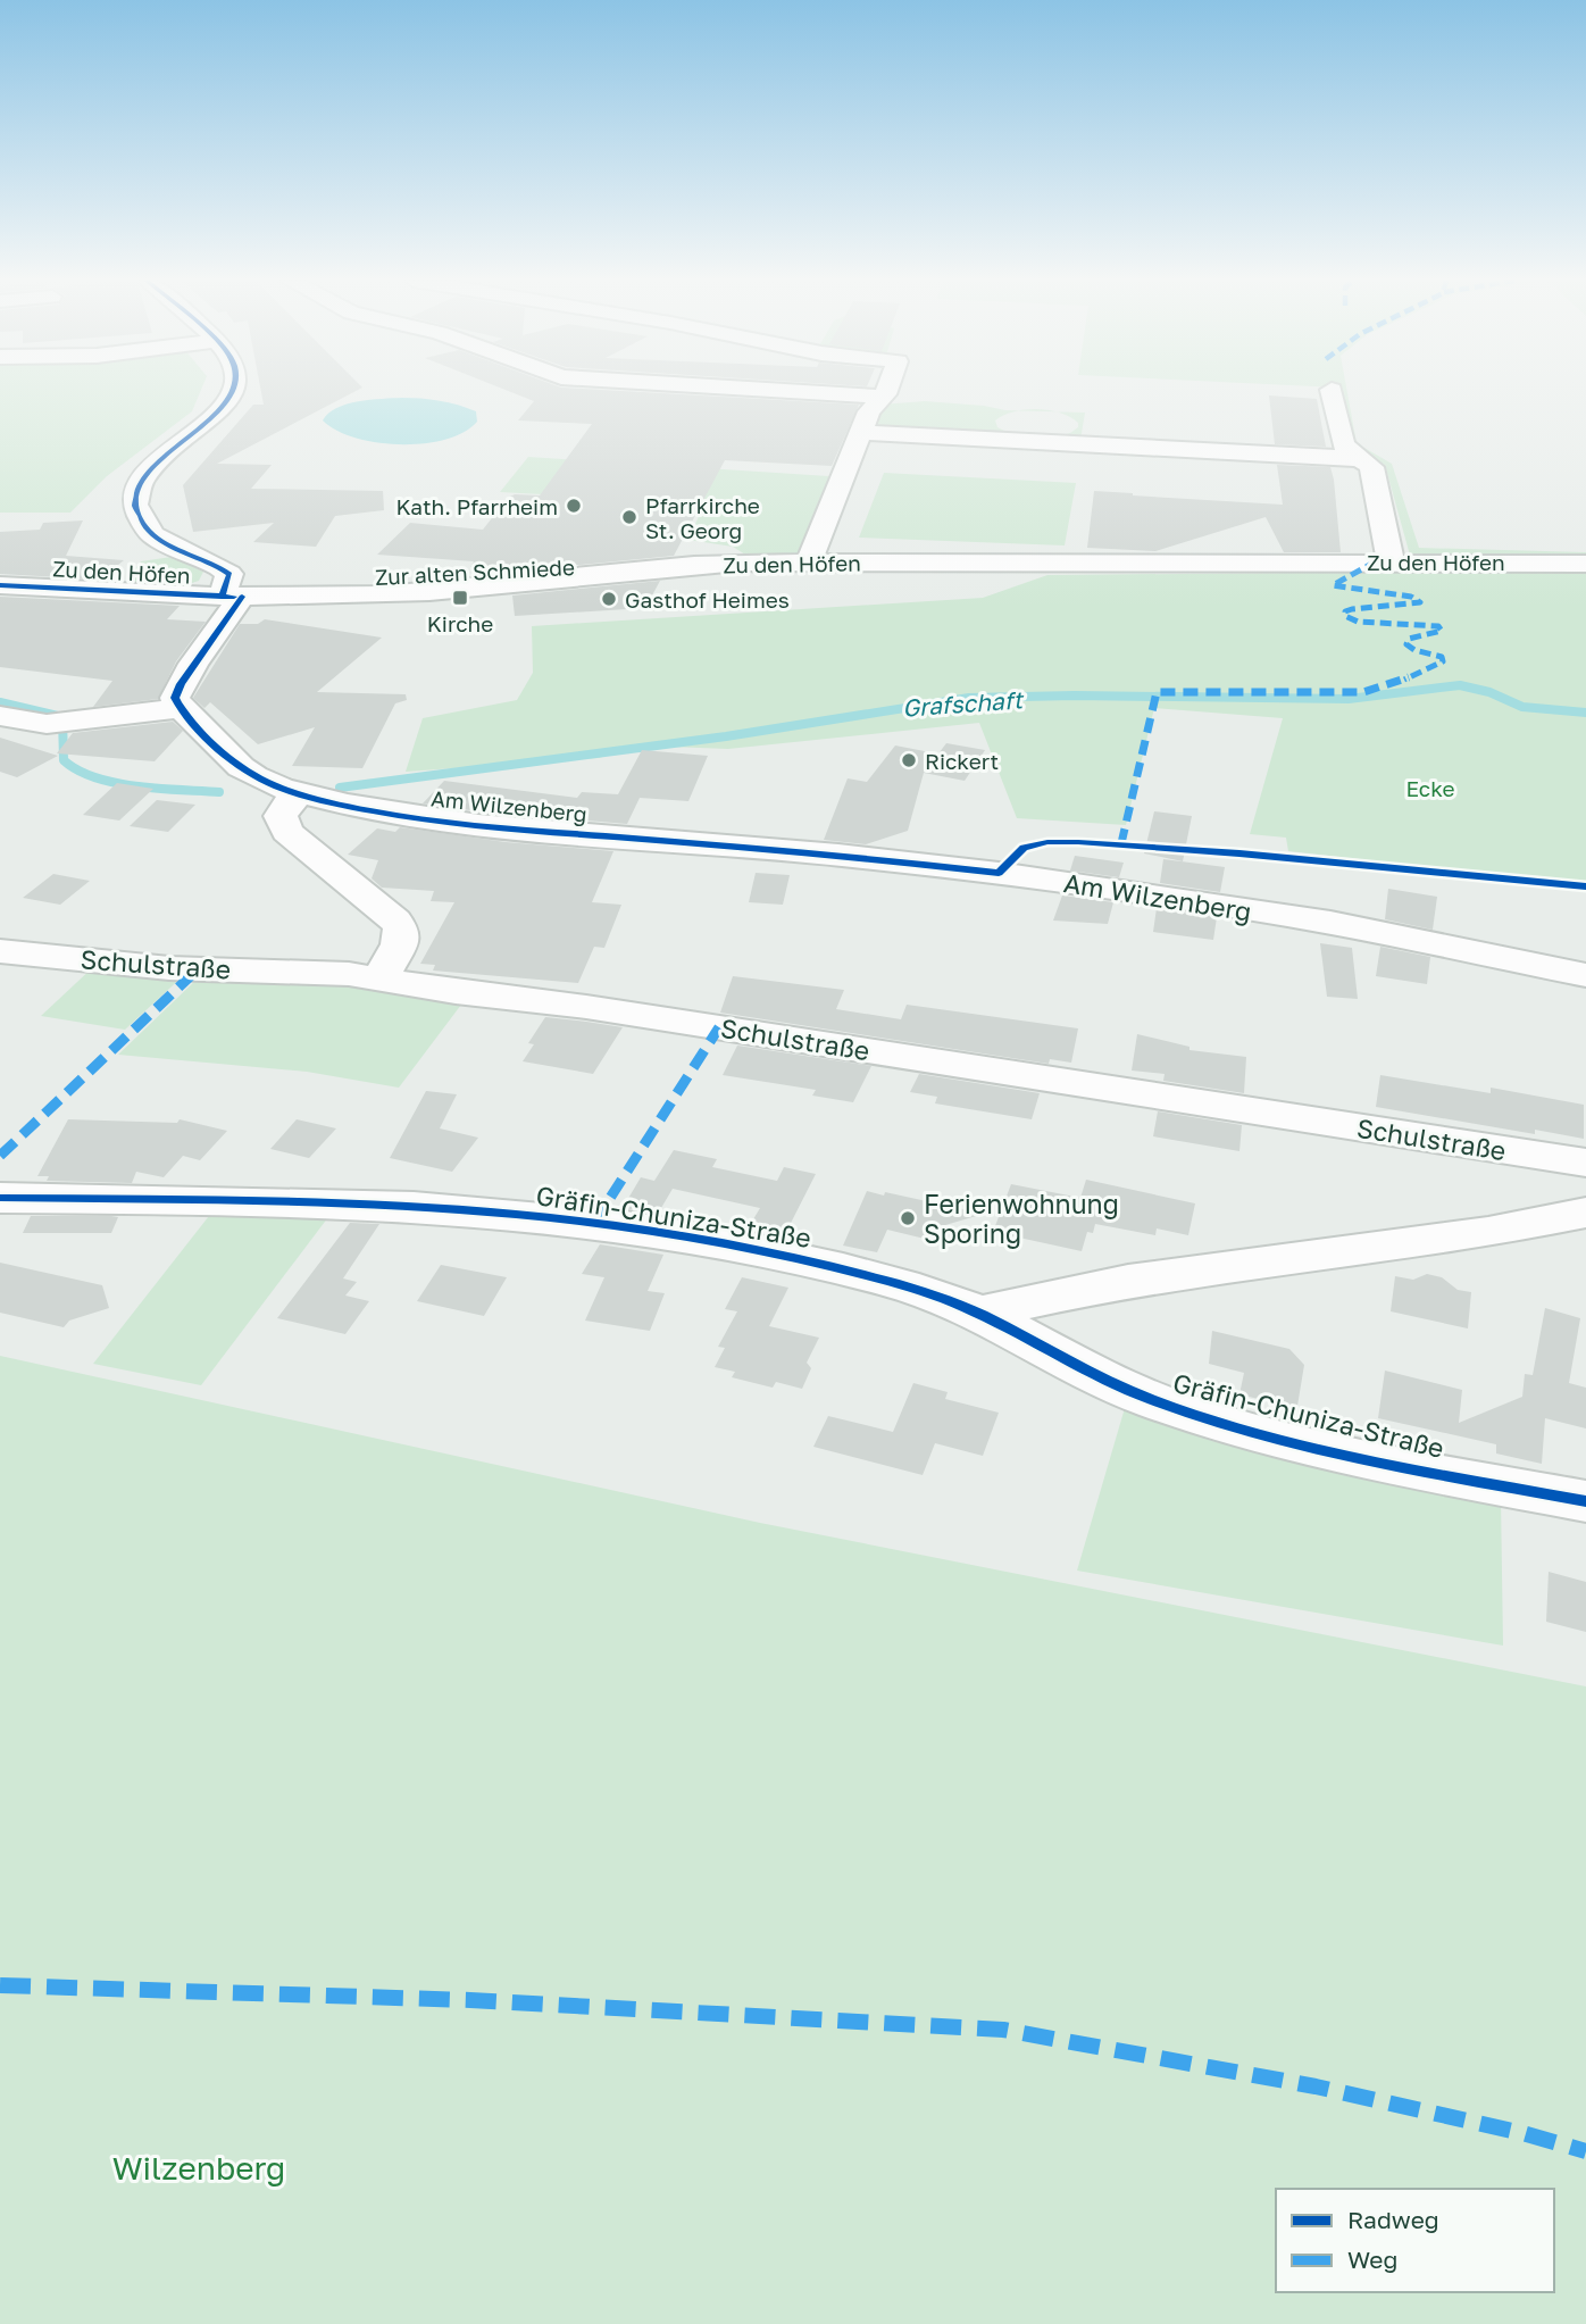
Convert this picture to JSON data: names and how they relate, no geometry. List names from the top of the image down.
{
  "streets": {
    "street": [
      "Zu den Höfen",
      "Am Wilzenberg",
      "Schulstraße",
      "Gräfin-Chuniza-Straße"
    ]
  },
  "water": ["Grafschaft"],
  "parks": ["Ecke", "Wilzenberg"],
  "places": {
    "other": [
      "Kath. Pfarrheim",
      "Pfarrkirche St. Georg",
      "Gasthof Heimes",
      "Rickert",
      "Ferienwohnung Sporing"
    ],
    "transit": ["Kirche"]
  },
  "legend": ["Radweg", "Weg"]
}
